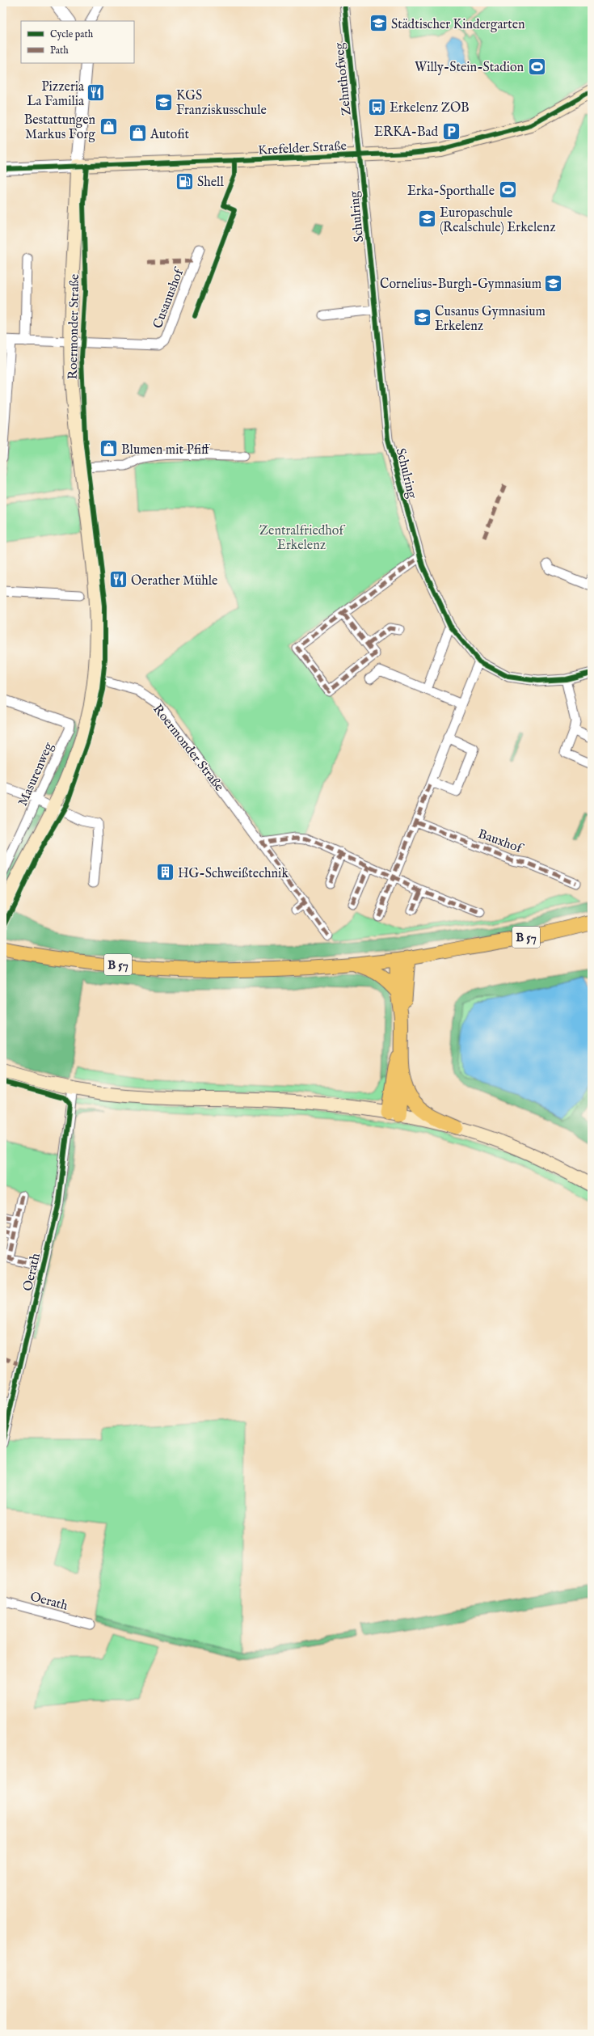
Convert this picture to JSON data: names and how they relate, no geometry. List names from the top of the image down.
{
  "streets": {
    "main road": ["Krefelder Straße", "Roermonder Straße", "B 57"],
    "street": [
      "Zehnthofweg",
      "Schulring",
      "Cusanushof",
      "Masurenweg",
      "Bauxhof",
      "Oerath"
    ]
  },
  "crossings": [
    ["Zehnthofweg", "Krefelder Straße"],
    ["Zehnthofweg", "Schulring"],
    ["Krefelder Straße", "Schulring"],
    ["Krefelder Straße", "Roermonder Straße"],
    ["Cusanushof", "Roermonder Straße"]
  ],
  "parks": ["Zentralfriedhof Erkelenz"],
  "places": {
    "school or university": [
      "Städtischer Kindergarten",
      "KGS Franziskusschule",
      "Europaschule (Realschule) Erkelenz",
      "Cornelius-Burgh-Gymnasium",
      "Cusanus Gymnasium Erkelenz"
    ],
    "sports": ["Willy-Stein-Stadion", "Erka-Sporthalle"],
    "restaurant": ["Pizzeria La Familia", "Oerather Mühle"],
    "bus stop": ["Erkelenz ZOB"],
    "shop": ["Bestattungen Markus Forg", "Autofit", "Blumen mit Pfiff"],
    "parking": ["ERKA-Bad"],
    "fuel station": ["Shell"],
    "building": ["HG-Schweißtechnik"]
  },
  "legend": ["Cycle path", "Path"]
}
